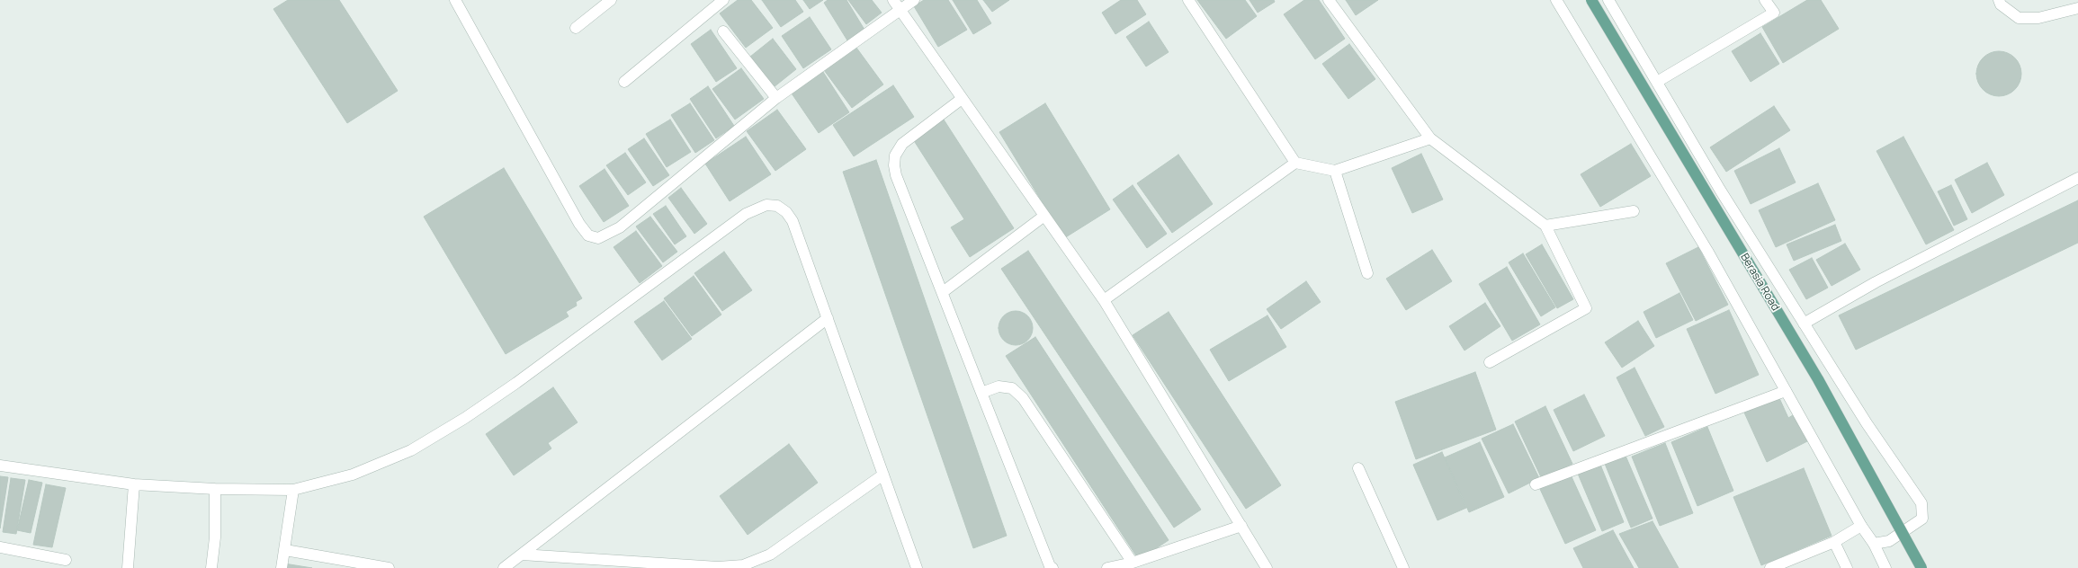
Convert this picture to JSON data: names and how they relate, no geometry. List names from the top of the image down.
{
  "streets": {
    "main road": ["Berasia Road"]
  }
}
